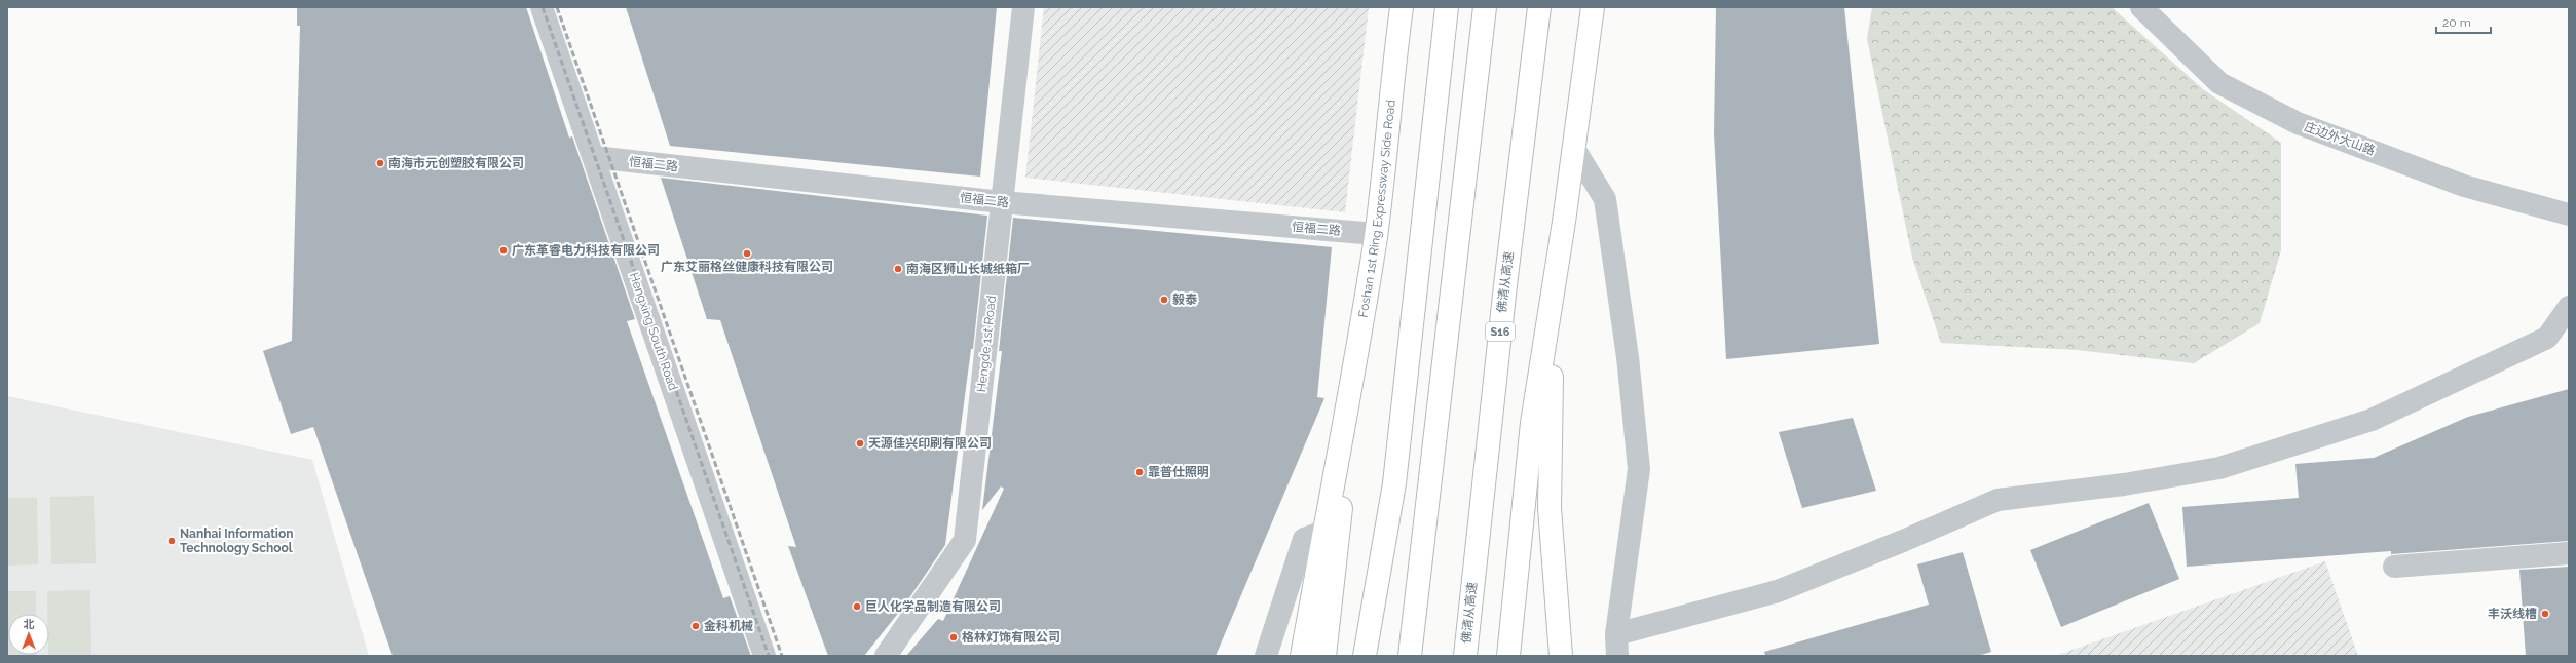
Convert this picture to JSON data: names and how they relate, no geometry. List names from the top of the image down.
{
  "streets": {
    "main road": ["Foshan 1st Ring Expressway Side Road", "佛清从高速", "S16"],
    "street": [
      "庄边外大山路",
      "恒福二路",
      "Hengxing South Road",
      "Hengde 1st Road"
    ]
  },
  "crossings": [
    ["恒福二路", "Foshan 1st Ring Expressway Side Road"],
    ["恒福二路", "Hengxing South Road"],
    ["恒福二路", "Hengde 1st Road"]
  ],
  "places": [
    "南海市元创塑胶有限公司",
    "广东革睿电力科技有限公司",
    "广东艾丽格丝健康科技有限公司",
    "南海区狮山长城纸箱厂",
    "毅泰",
    "天源佳兴印刷有限公司",
    "靠普仕照明",
    "Nanhai Information Technology School",
    "巨人化学品制造有限公司",
    "丰沃线槽",
    "金科机械",
    "格林灯饰有限公司"
  ],
  "scale_bar": "20 m",
  "north": "top"
}
